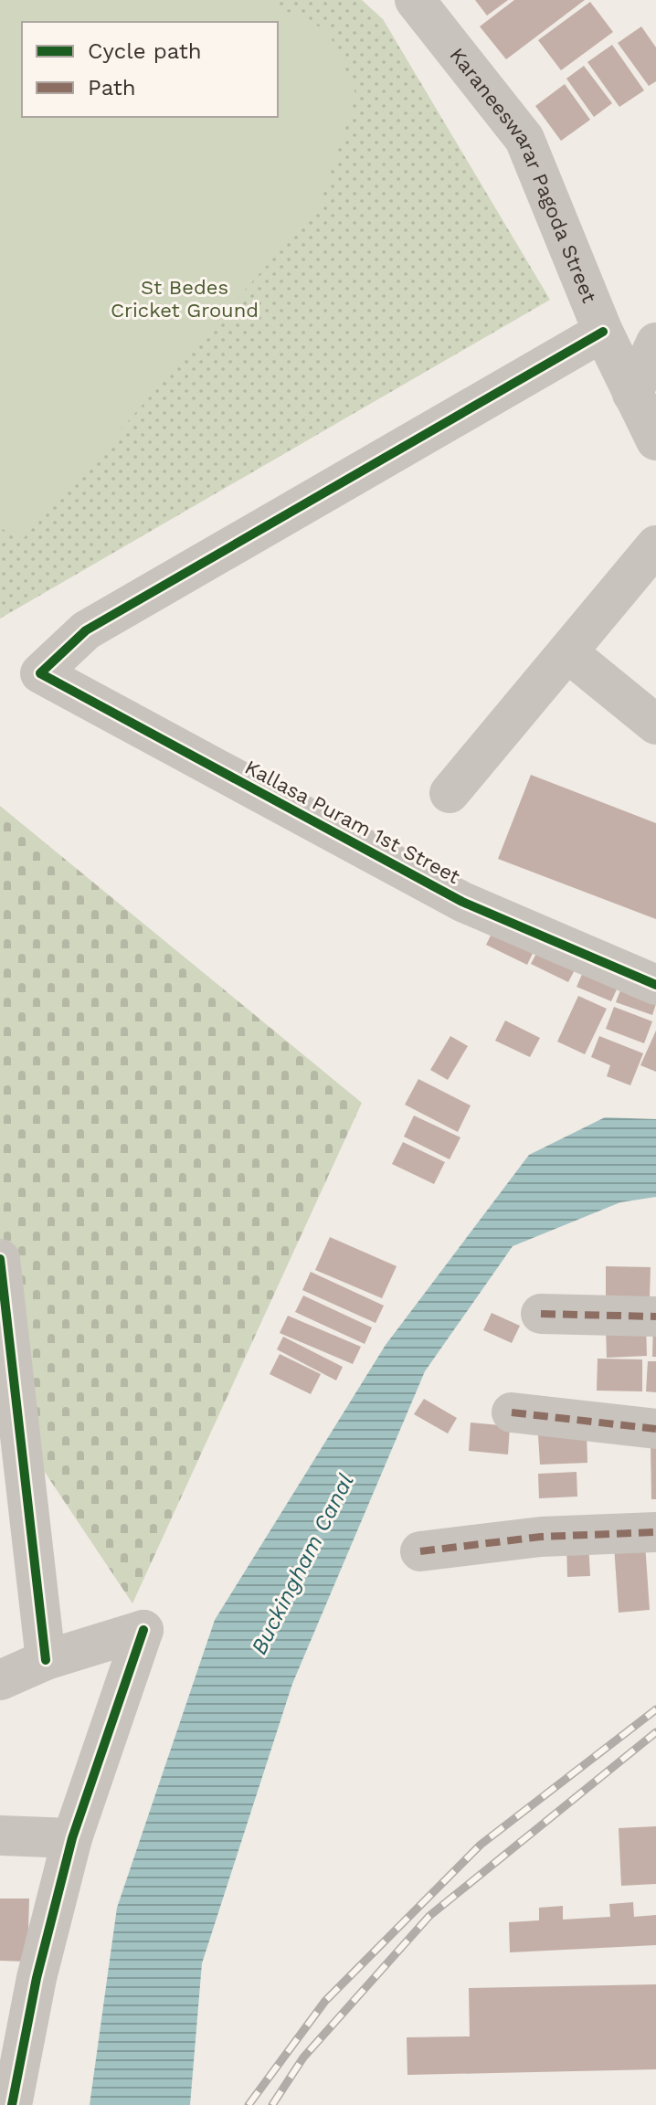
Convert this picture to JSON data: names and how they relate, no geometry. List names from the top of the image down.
{
  "streets": {
    "street": ["Karaneeswarar Pagoda Street", "Kallasa Puram 1st Street"]
  },
  "crossings": [
    ["Karaneeswarar Pagoda Street", "Kallasa Puram 1st Street"]
  ],
  "water": ["Buckingham Canal"],
  "parks": ["St Bedes Cricket Ground"],
  "legend": ["Cycle path", "Path"]
}
